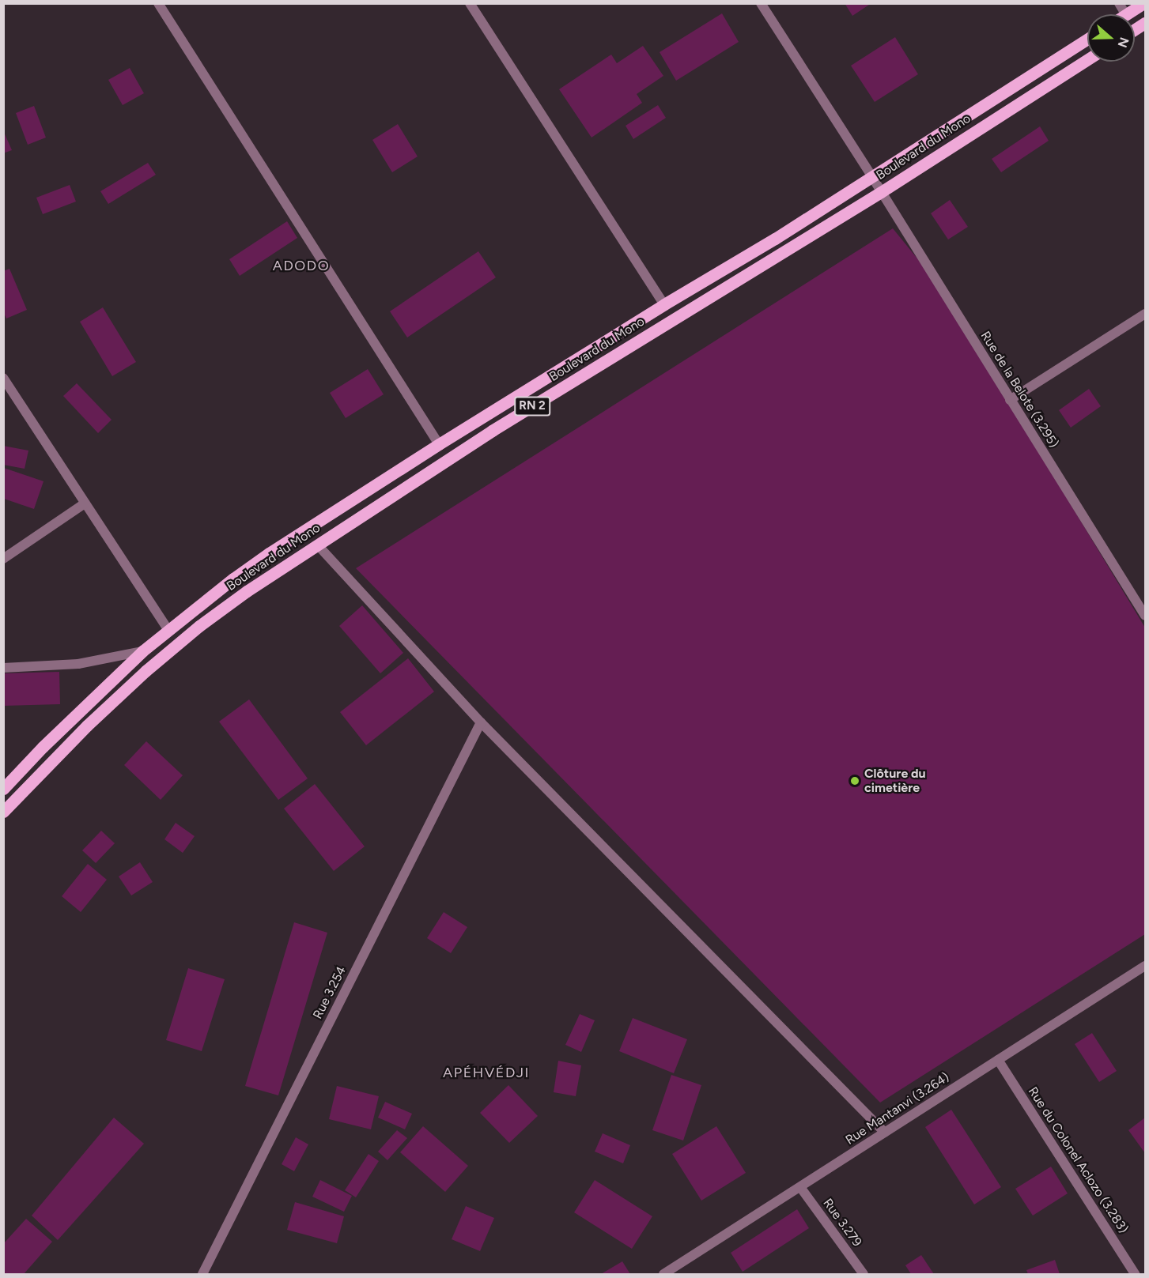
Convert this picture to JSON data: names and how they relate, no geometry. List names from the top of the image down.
{
  "streets": {
    "main road": ["Boulevard du Mono", "RN 2"],
    "street": [
      "Rue de la Belote (3.295)",
      "Rue 3.254",
      "Rue Mantanvi (3.264)",
      "Rue du Colonel Aclozo (3.283)",
      "Rue 3.279"
    ]
  },
  "crossings": [
    ["Boulevard du Mono", "Rue de la Belote (3.295)"],
    ["Rue Mantanvi (3.264)", "Rue du Colonel Aclozo (3.283)"],
    ["Rue Mantanvi (3.264)", "Rue 3.279"]
  ],
  "districts": ["ADODO", "APÉHVÉDJI"],
  "places": ["Clôture du cimetière"],
  "north": "right"
}
